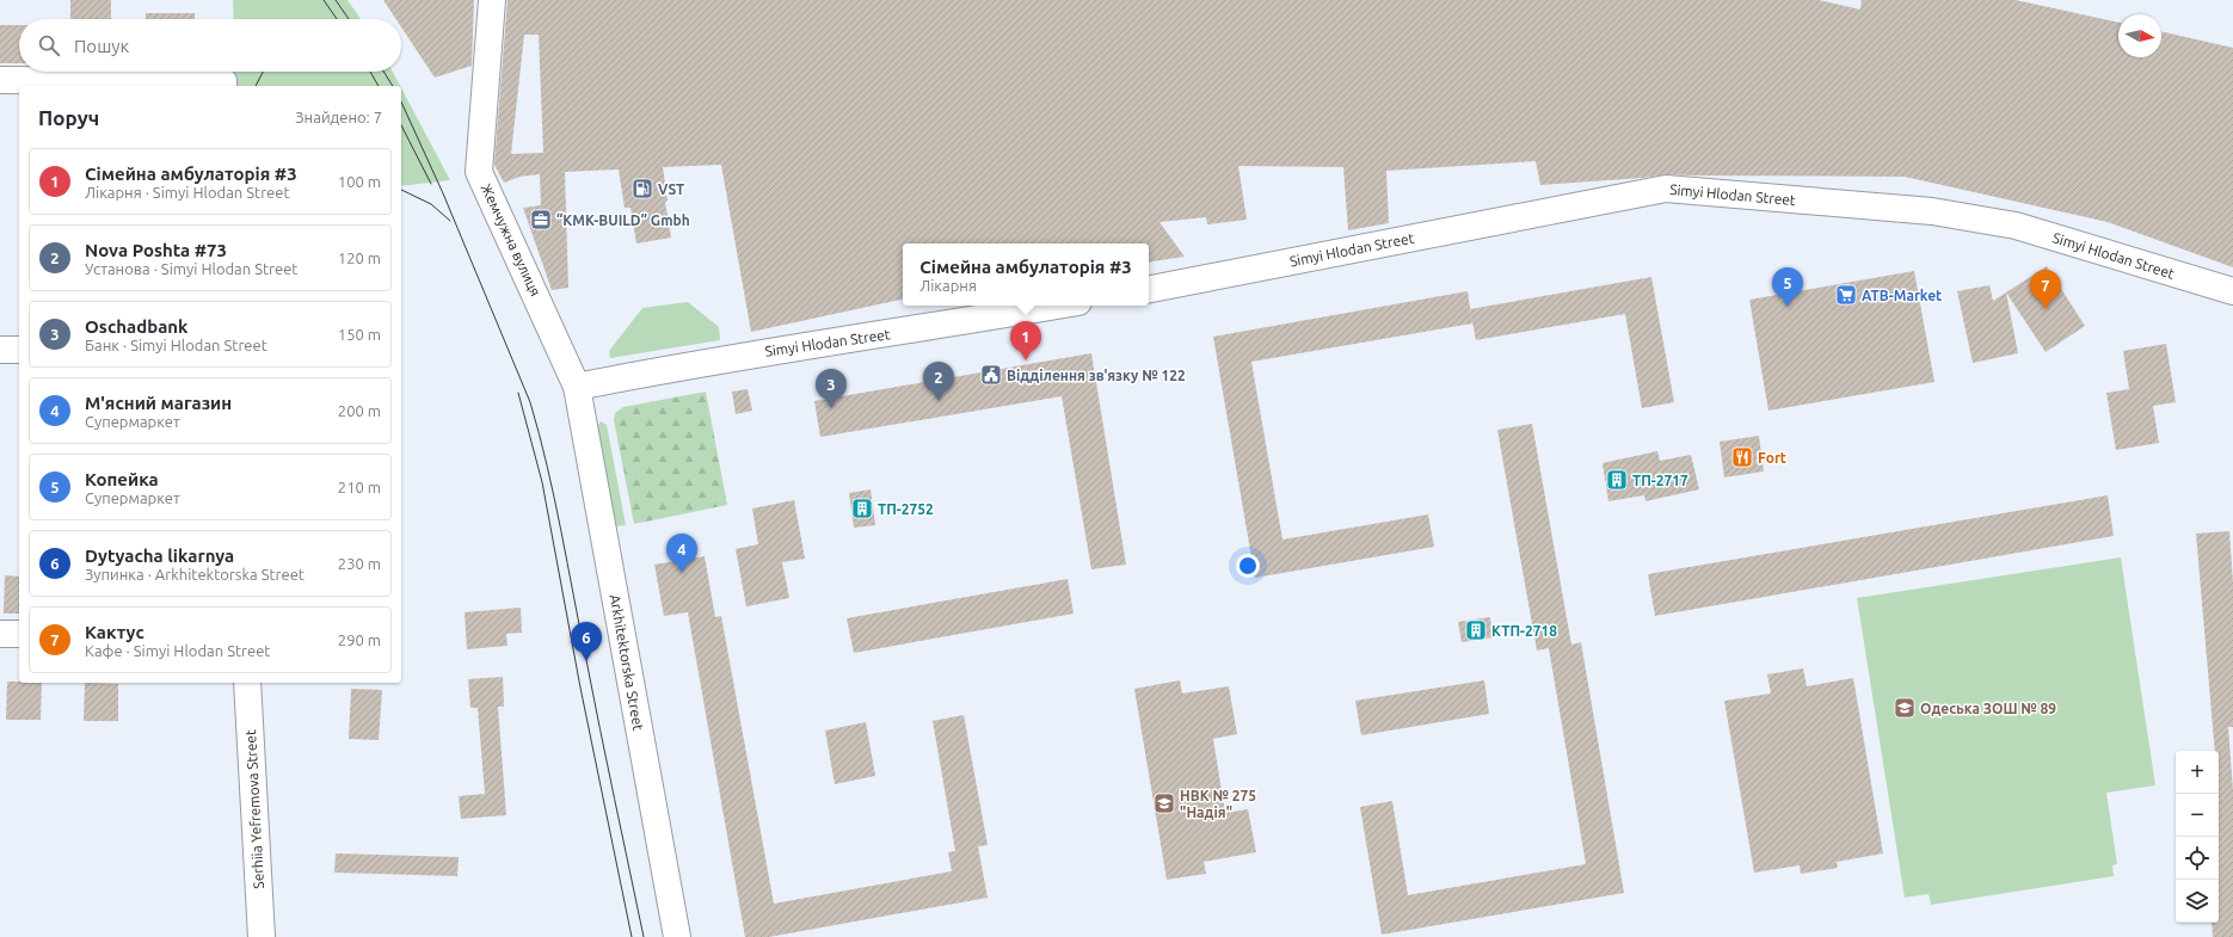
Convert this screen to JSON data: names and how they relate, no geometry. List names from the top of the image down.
{
  "streets": {
    "street": [
      "Simyi Hlodan Street",
      "Жемчужна вулиця",
      "Arkhitektorska Street",
      "Serhiia Yefremova Street"
    ]
  },
  "crossings": [
    ["Simyi Hlodan Street", "Жемчужна вулиця"],
    ["Simyi Hlodan Street", "Arkhitektorska Street"],
    ["Жемчужна вулиця", "Arkhitektorska Street"]
  ],
  "places": {
    "fuel station": ["VST"],
    "office": ["“KMK-BUILD” Gmbh"],
    "supermarket": ["ATB-Market"],
    "public building": ["Відділення зв'язку № 122"],
    "restaurant": ["Fort"],
    "building": ["ТП-2717", "ТП-2752", "КТП-2718"],
    "school or university": ["Одеська ЗОШ № 89", "НВК № 275 \"Надія\""]
  },
  "north": "right",
  "page": {
    "search": "Пошук",
    "heading": ["Поруч", "Знайдено: 7"],
    "list": [
      {
        "mark": "1",
        "name": "Сімейна амбулаторія #3",
        "note": "Лікарня · Simyi Hlodan Street",
        "value": "100 m"
      },
      {
        "mark": "2",
        "name": "Nova Poshta #73",
        "note": "Установа · Simyi Hlodan Street",
        "value": "120 m"
      },
      {
        "mark": "3",
        "name": "Oschadbank",
        "note": "Банк · Simyi Hlodan Street",
        "value": "150 m"
      },
      {
        "mark": "4",
        "name": "М'ясний магазин",
        "note": "Супермаркет",
        "value": "200 m"
      },
      {
        "mark": "5",
        "name": "Копейка",
        "note": "Супермаркет",
        "value": "210 m"
      },
      {
        "mark": "6",
        "name": "Dytyacha likarnya",
        "note": "Зупинка · Arkhitektorska Street",
        "value": "230 m"
      },
      {
        "mark": "7",
        "name": "Кактус",
        "note": "Кафе · Simyi Hlodan Street",
        "value": "290 m"
      }
    ],
    "popup": ["Сімейна амбулаторія #3", "Лікарня"],
    "pins": [
      "5",
      "7",
      "1",
      "2",
      "3",
      "4",
      "6"
    ],
    "map_buttons": ["+", "−"]
  }
}
